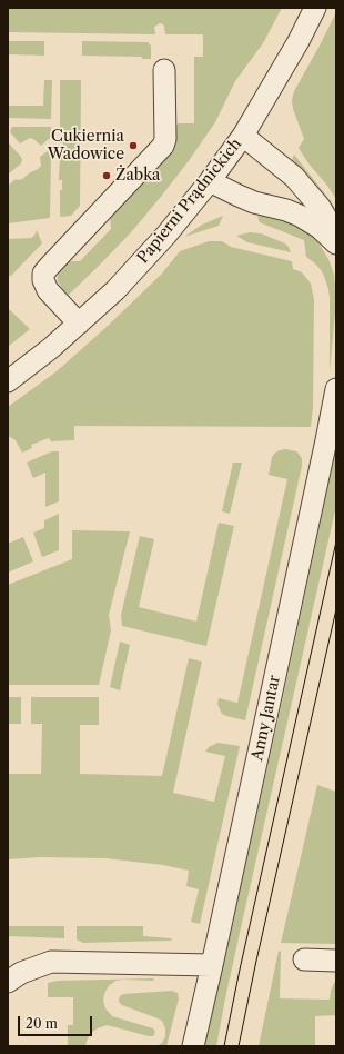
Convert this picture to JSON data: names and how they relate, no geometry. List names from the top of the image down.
{
  "streets": {
    "street": ["Papierni Prądnickich", "Anny Jantar"]
  },
  "places": ["Cukiernia Wadowice", "Żabka"],
  "scale_bar": "20 m"
}
